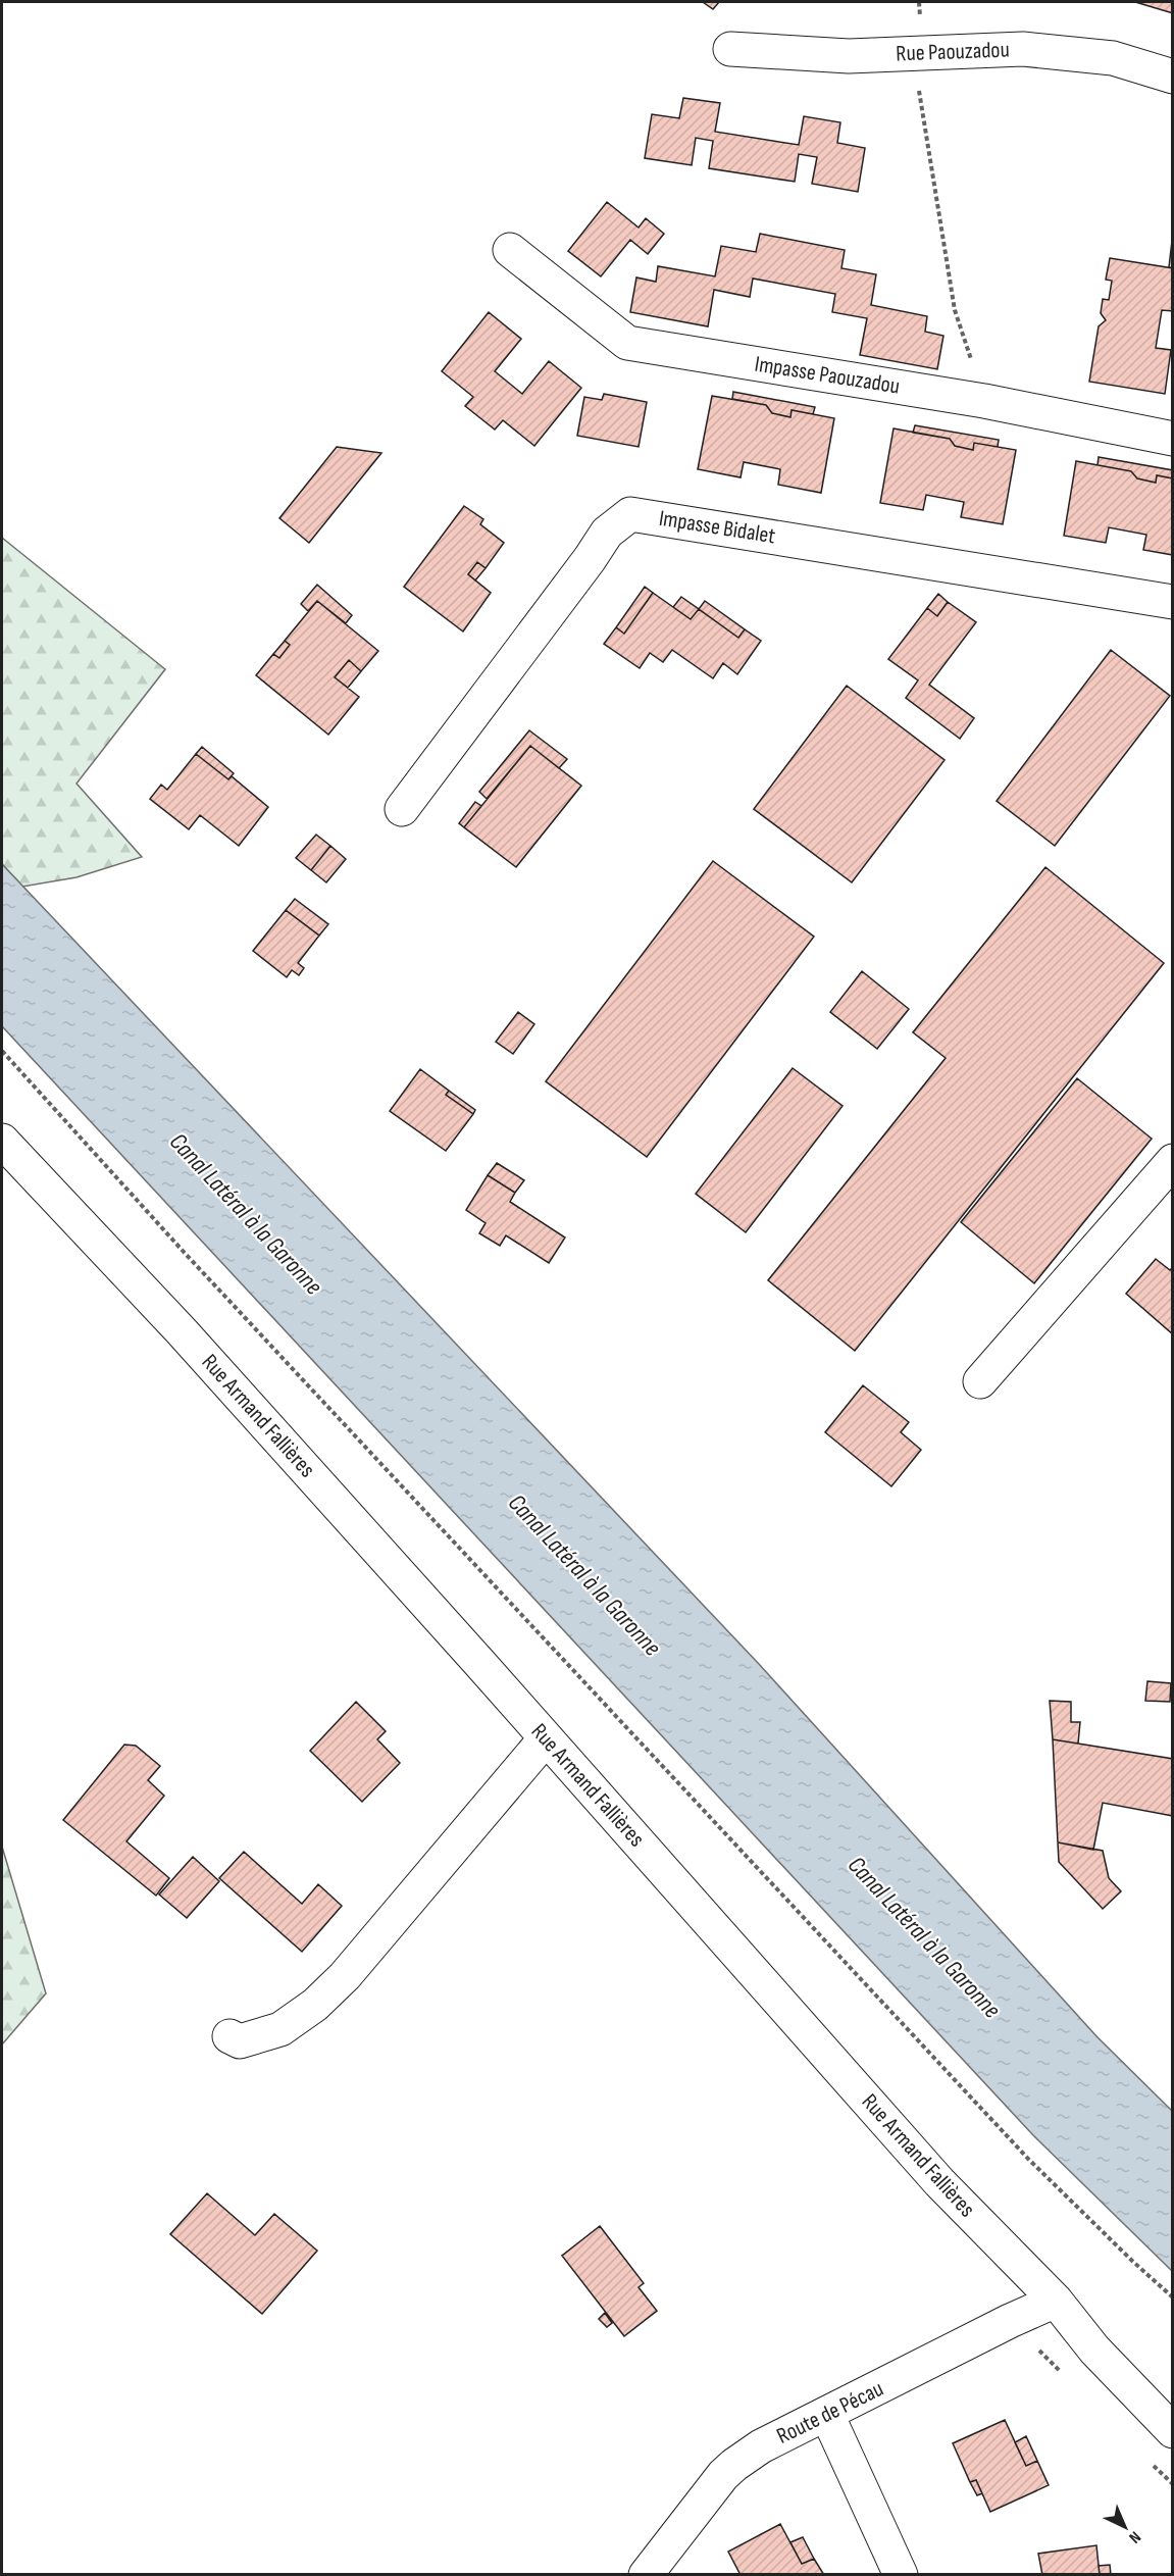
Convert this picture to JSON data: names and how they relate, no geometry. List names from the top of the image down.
{
  "streets": {
    "street": [
      "Rue Paouzadou",
      "Impasse Paouzadou",
      "Impasse Bidalet",
      "Rue Armand Fallières",
      "Route de Pécau"
    ]
  },
  "crossings": [
    ["Rue Armand Fallières", "Route de Pécau"]
  ],
  "water": ["Canal Latéral à la Garonne"],
  "north": "bottom right"
}
